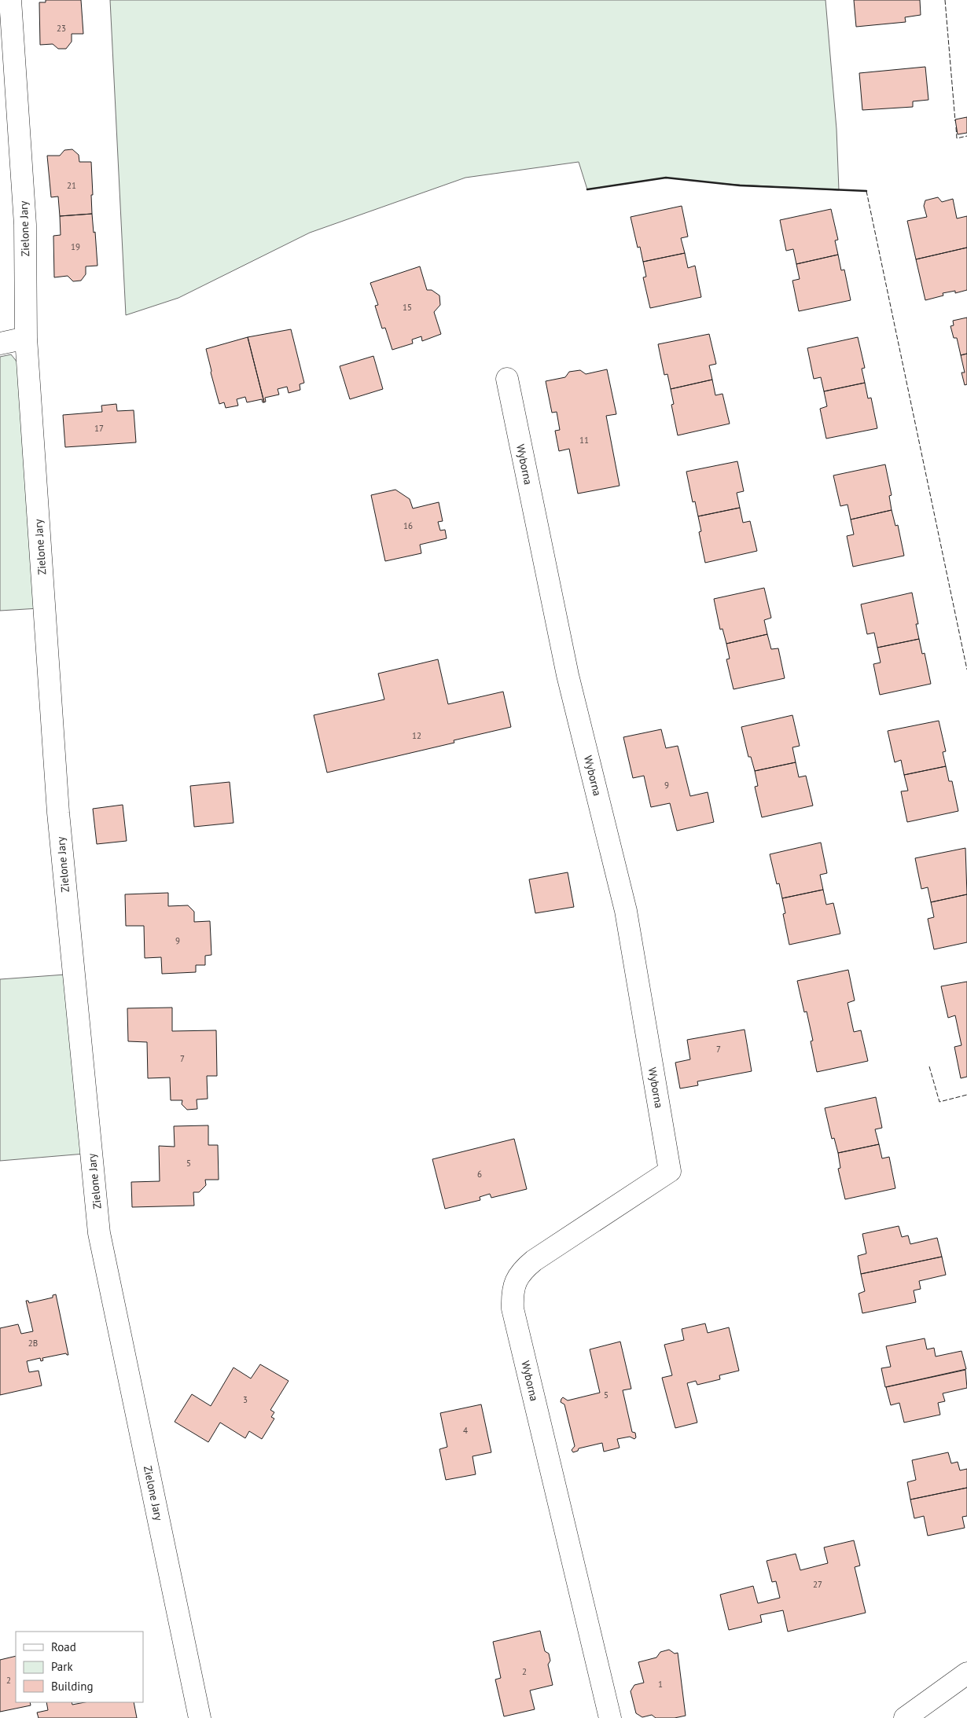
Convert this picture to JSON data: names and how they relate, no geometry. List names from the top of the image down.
{
  "streets": {
    "street": ["Zielone Jary", "Wyborna"]
  },
  "house_numbers": [
    "23",
    "21",
    "19",
    "15",
    "17",
    "11",
    "16",
    "12",
    "9",
    "9",
    "7",
    "7",
    "5",
    "6",
    "2B",
    "5",
    "3",
    "4",
    "27",
    "2",
    "2",
    "1"
  ],
  "legend": ["Road", "Park", "Building"]
}
